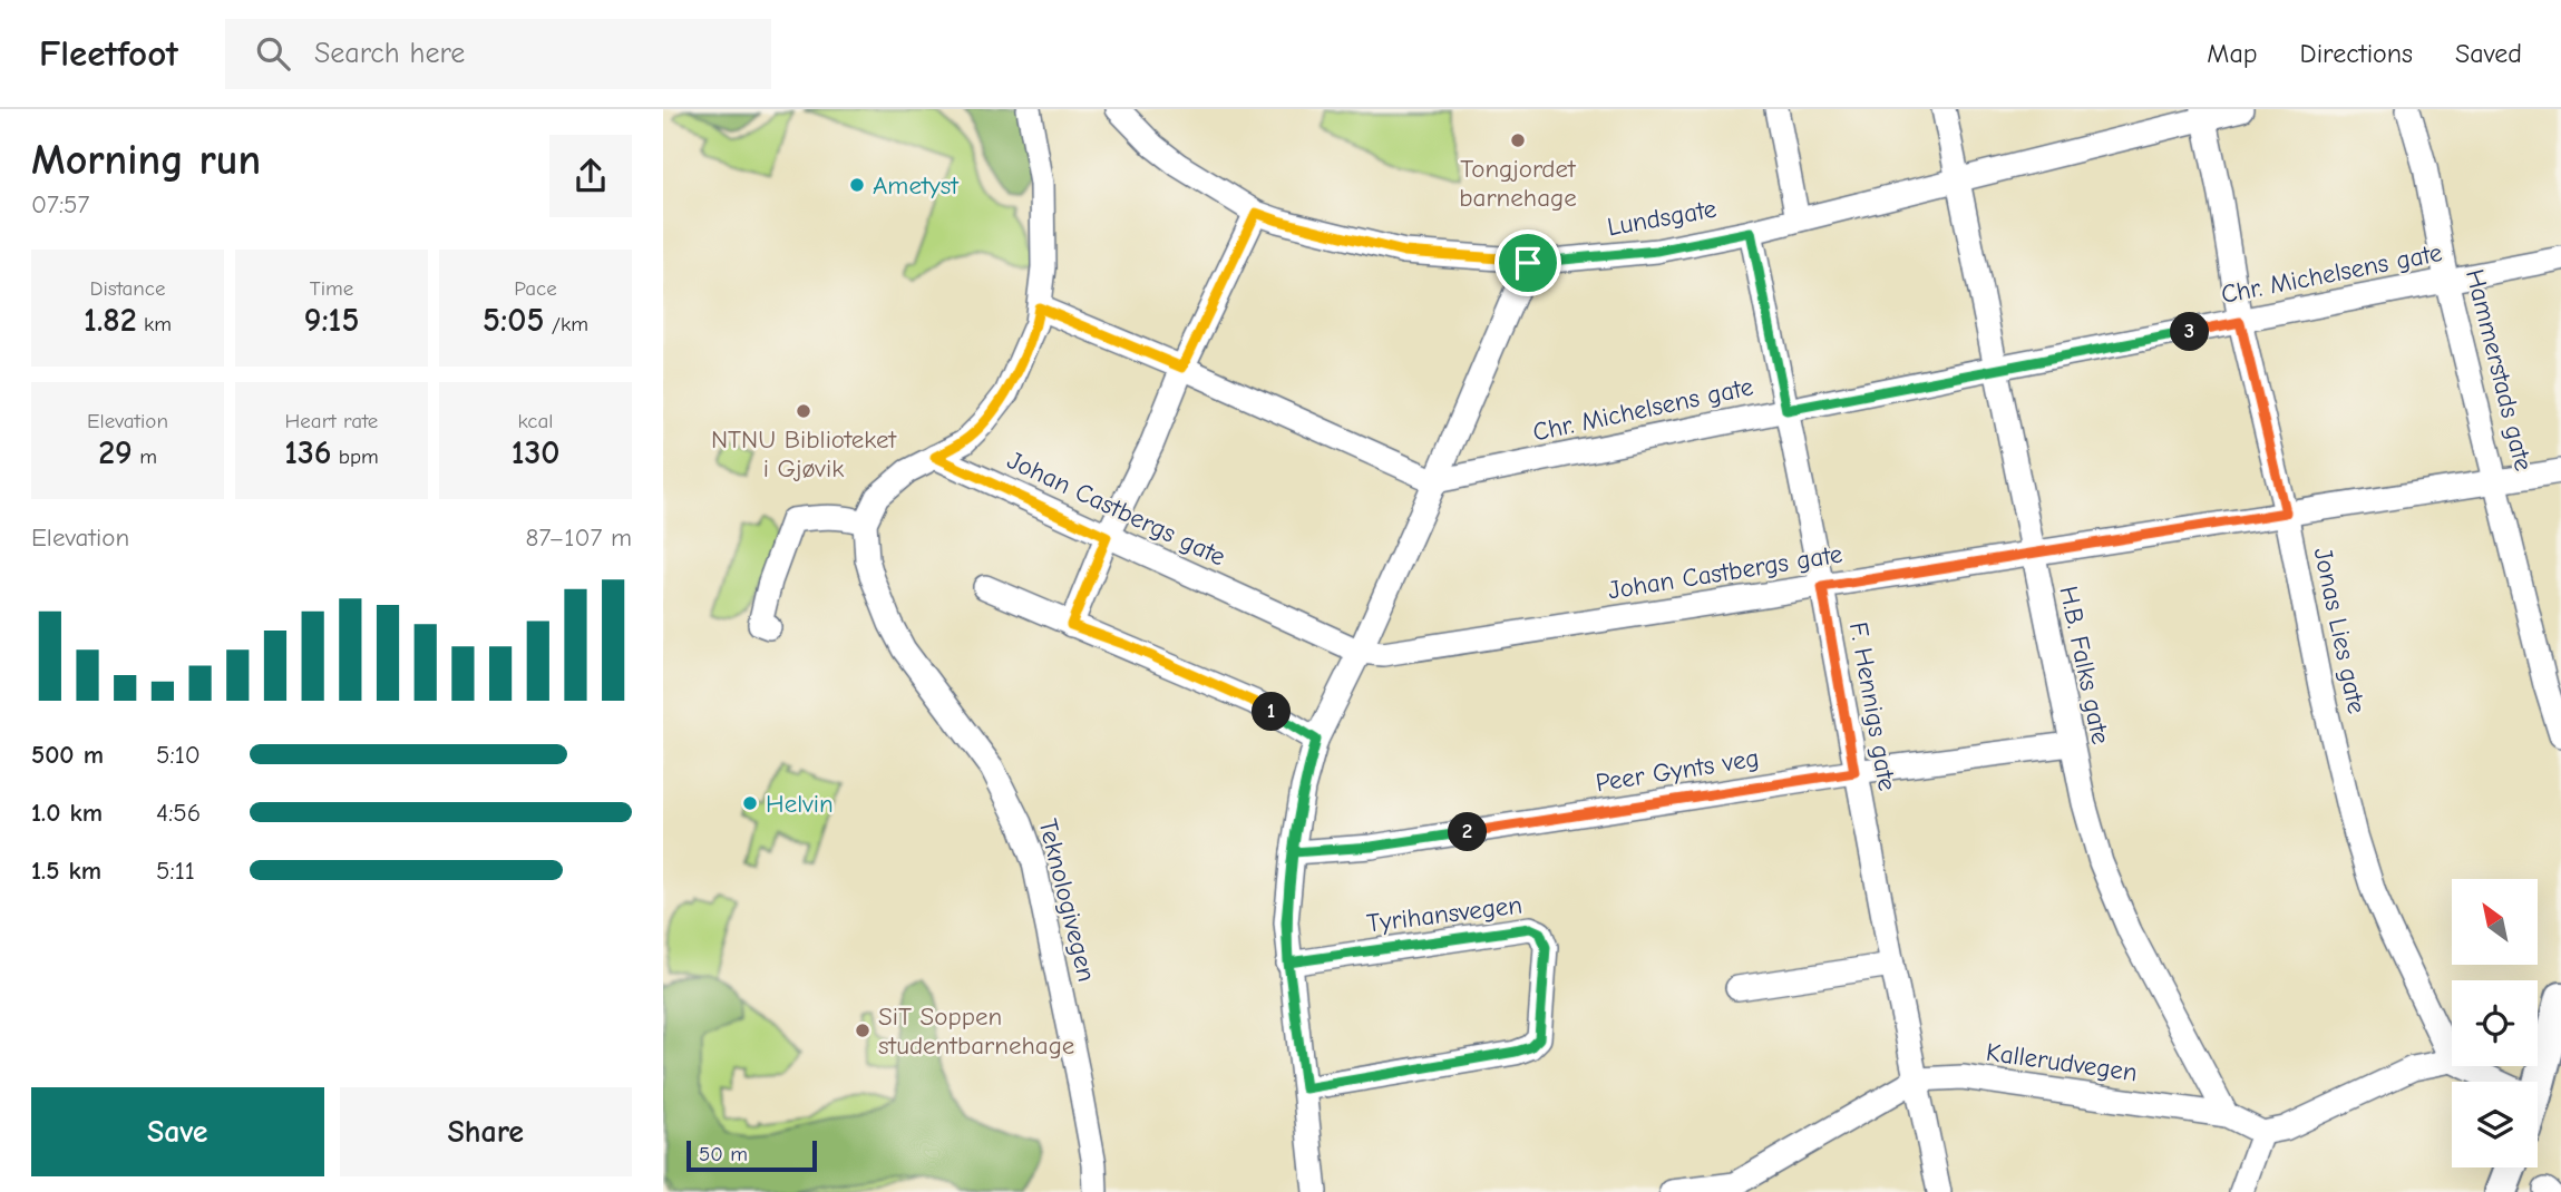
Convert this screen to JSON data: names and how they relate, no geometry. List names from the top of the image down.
{
  "streets": {
    "street": [
      "Lundsgate",
      "Chr. Michelsens gate",
      "Hammerstads gate",
      "Johan Castbergs gate",
      "Jonas Lies gate",
      "H.B. Falks gate",
      "F. Hennigs gate",
      "Peer Gynts veg",
      "Teknologivegen",
      "Tyrihansvegen",
      "Kallerudvegen"
    ]
  },
  "crossings": [
    ["Lundsgate", "Jonas Lies gate"],
    ["Lundsgate", "H.B. Falks gate"],
    ["Lundsgate", "F. Hennigs gate"],
    ["Chr. Michelsens gate", "Hammerstads gate"],
    ["Chr. Michelsens gate", "Jonas Lies gate"],
    ["Chr. Michelsens gate", "H.B. Falks gate"],
    ["Chr. Michelsens gate", "F. Hennigs gate"],
    ["Hammerstads gate", "Johan Castbergs gate"],
    ["Johan Castbergs gate", "Jonas Lies gate"],
    ["Johan Castbergs gate", "H.B. Falks gate"],
    ["Johan Castbergs gate", "F. Hennigs gate"],
    ["H.B. Falks gate", "Peer Gynts veg"],
    ["H.B. Falks gate", "Kallerudvegen"],
    ["F. Hennigs gate", "Peer Gynts veg"],
    ["F. Hennigs gate", "Kallerudvegen"]
  ],
  "places": [
    "Tongjordet barnehage",
    "Ametyst",
    "NTNU Biblioteket i Gjøvik",
    "Helvin",
    "SiT Soppen studentbarnehage"
  ],
  "scale_bar": "50 m",
  "north": "top left",
  "page": {
    "header": "Fleetfoot",
    "search": "Search here",
    "nav": ["Map", "Directions", "Saved"],
    "heading": ["Morning run", "07:57"],
    "stats": [
      ["Distance", "1.82 km"],
      ["Time", "9:15"],
      ["Pace", "5:05 /km"],
      ["Elevation", "29 m"],
      ["Heart rate", "136 bpm"],
      ["kcal", "130"]
    ],
    "pins": ["3", "1", "2"],
    "chart": ["Elevation", "87–107 m"],
    "list": [
      {
        "name": "500 m",
        "note": "5:10"
      },
      {
        "name": "1.0 km",
        "note": "4:56"
      },
      {
        "name": "1.5 km",
        "note": "5:11"
      }
    ],
    "buttons": ["Save", "Share"],
    "scale": "50 m"
  }
}
